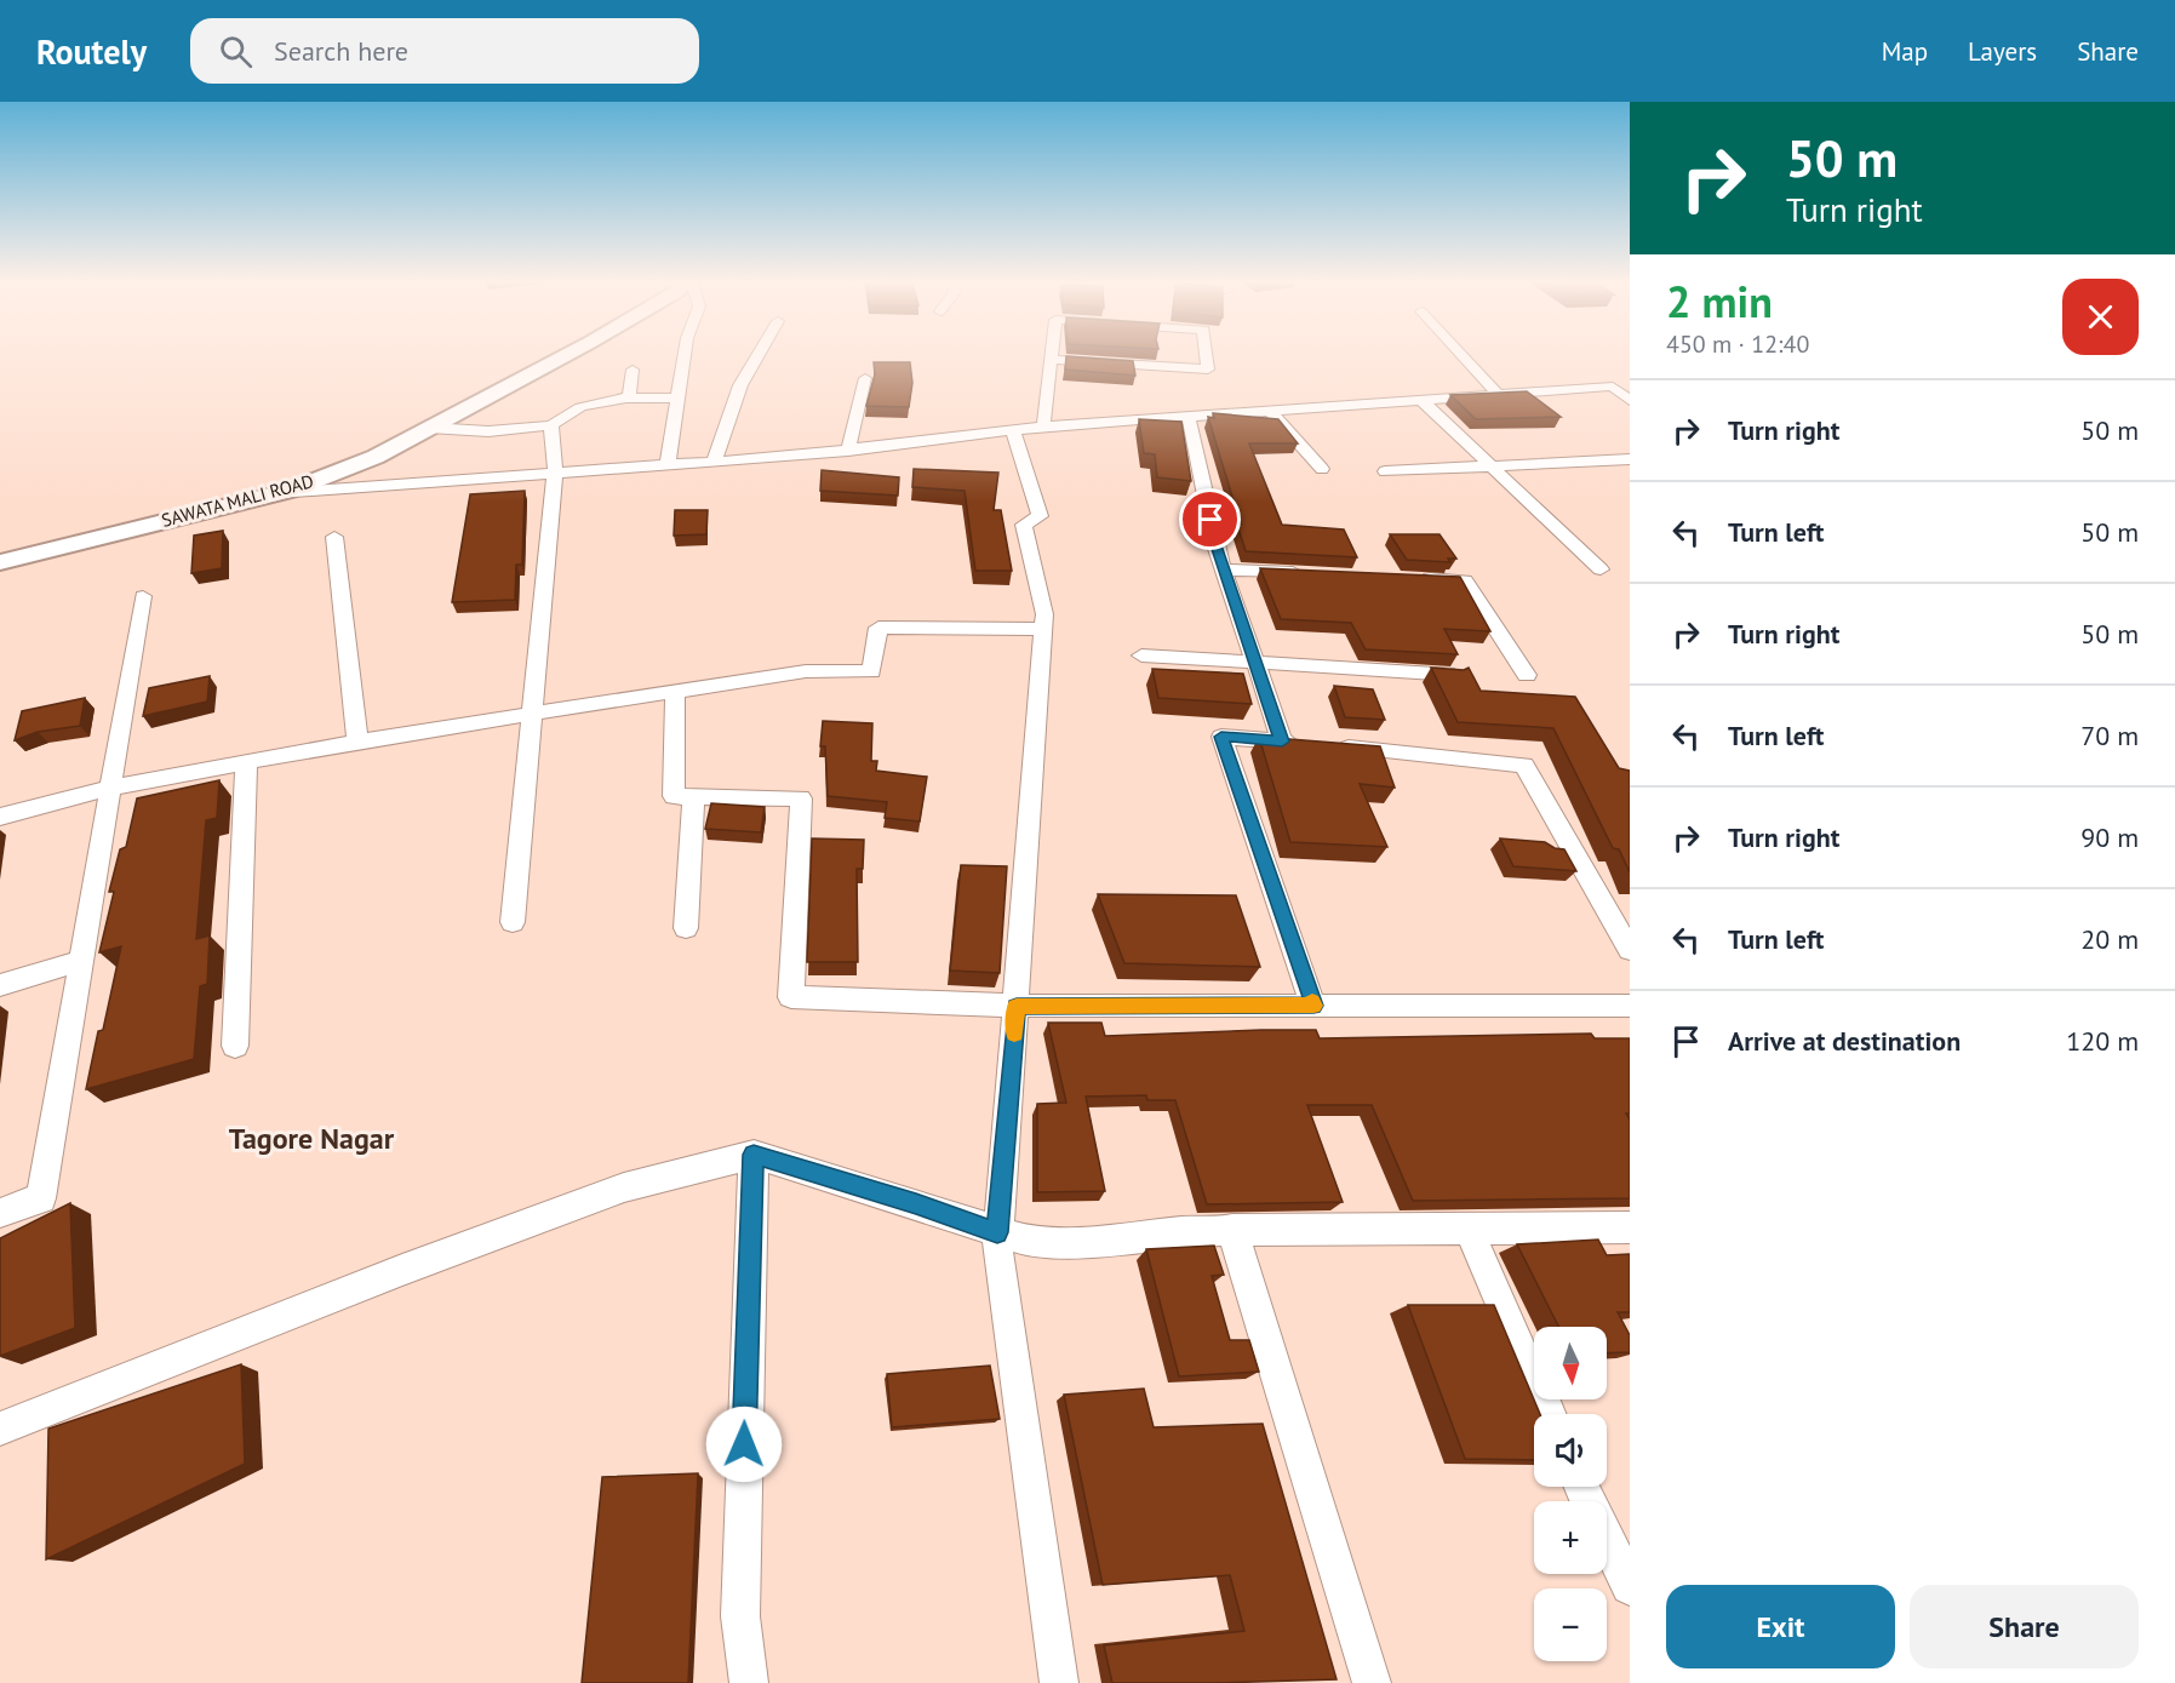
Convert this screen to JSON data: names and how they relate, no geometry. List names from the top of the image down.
{
  "streets": {
    "street": ["SAWATA MALI ROAD"]
  },
  "districts": ["Tagore Nagar"],
  "north": "bottom",
  "page": {
    "header": "Routely",
    "search": "Search here",
    "nav": ["Map", "Layers", "Share"],
    "turn": ["50 m", "Turn right"],
    "heading": ["2 min", "450 m · 12:40"],
    "list": [
      {
        "name": "Turn right",
        "value": "50 m"
      },
      {
        "name": "Turn left",
        "value": "50 m"
      },
      {
        "name": "Turn right",
        "value": "50 m"
      },
      {
        "name": "Turn left",
        "value": "70 m"
      },
      {
        "name": "Turn right",
        "value": "90 m"
      },
      {
        "name": "Turn left",
        "value": "20 m"
      },
      {
        "name": "Arrive at destination",
        "value": "120 m"
      }
    ],
    "map_buttons": ["+", "−"],
    "buttons": ["Exit", "Share"]
  }
}
